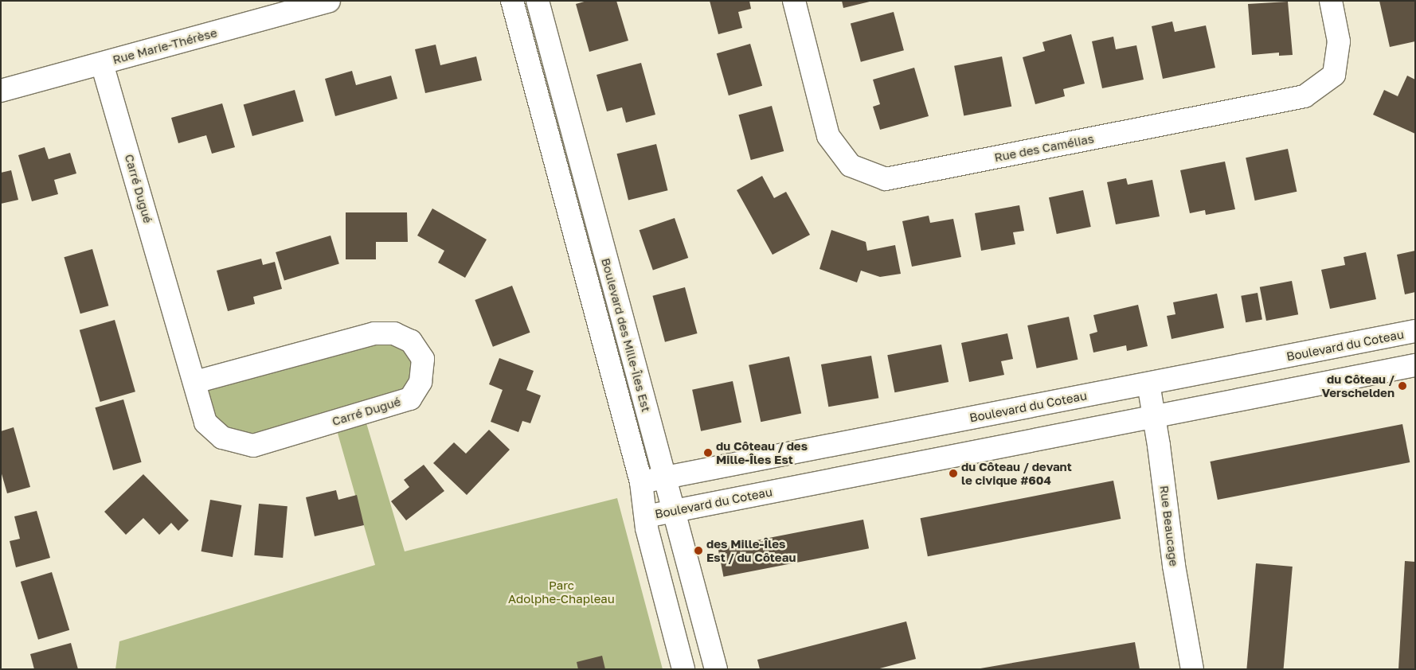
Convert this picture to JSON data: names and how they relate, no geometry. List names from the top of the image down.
{
  "streets": {
    "street": [
      "Rue Marie-Thérèse",
      "Rue des Camélias",
      "Carré Dugué",
      "Boulevard des Mille-Îles Est",
      "Boulevard du Coteau",
      "Rue Beaucage"
    ]
  },
  "crossings": [
    ["Rue Marie-Thérèse", "Carré Dugué"],
    ["Boulevard des Mille-Îles Est", "Boulevard du Coteau"],
    ["Boulevard du Coteau", "Rue Beaucage"]
  ],
  "parks": ["Parc Adolphe-Chapleau"],
  "places": [
    "du Côteau / Verschelden",
    "du Côteau / des Mille-Îles Est",
    "du Côteau / devant le civique #604",
    "des Mille-Îles Est / du Côteau"
  ]
}
